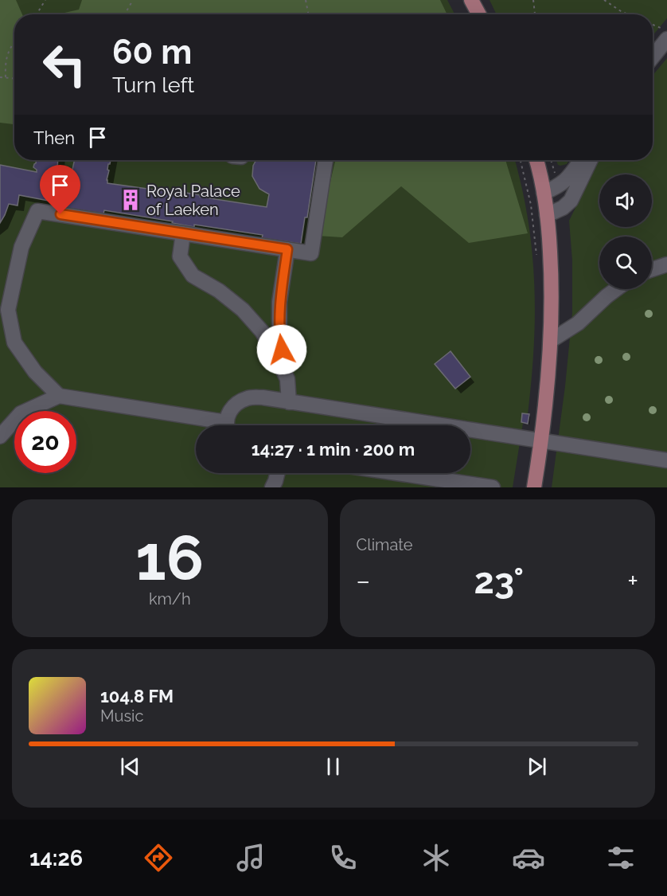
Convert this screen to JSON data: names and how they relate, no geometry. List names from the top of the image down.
{
  "places": {
    "building": ["Royal Palace of Laeken"]
  },
  "page": {
    "turn": ["60 m", "Turn left"],
    "then": "Then",
    "limit": "20",
    "trip": "14:27 · 1 min · 200 m",
    "tile": [
      ["16", "km/h"],
      "Climate"
    ],
    "heat": ["−", "23°", "+"],
    "song": ["104.8 FM", "Music"],
    "tabs": "14:26"
  }
}
